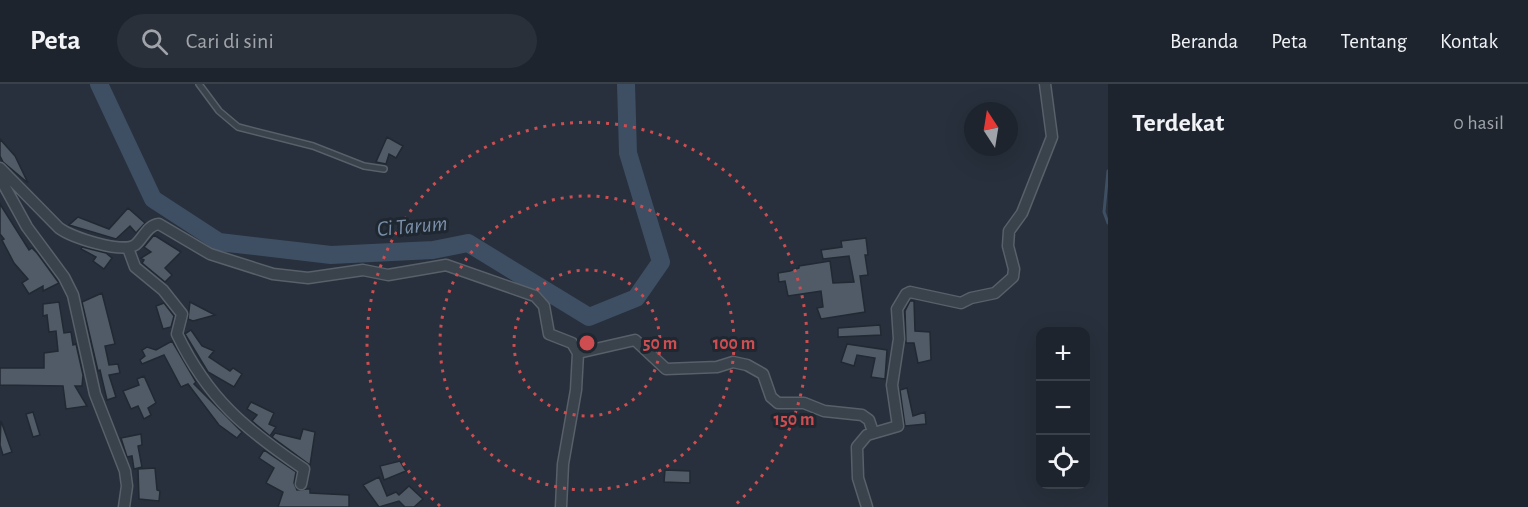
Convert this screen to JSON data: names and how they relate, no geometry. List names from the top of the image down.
{
  "water": ["Ci Tarum"],
  "north": "top",
  "page": {
    "header": "Peta",
    "search": "Cari di sini",
    "nav": [
      "Beranda",
      "Peta",
      "Tentang",
      "Kontak"
    ],
    "heading": ["Terdekat", "0 hasil"],
    "map_buttons": ["+", "−"]
  },
  "rings": ["50 m", "100 m", "150 m"]
}
